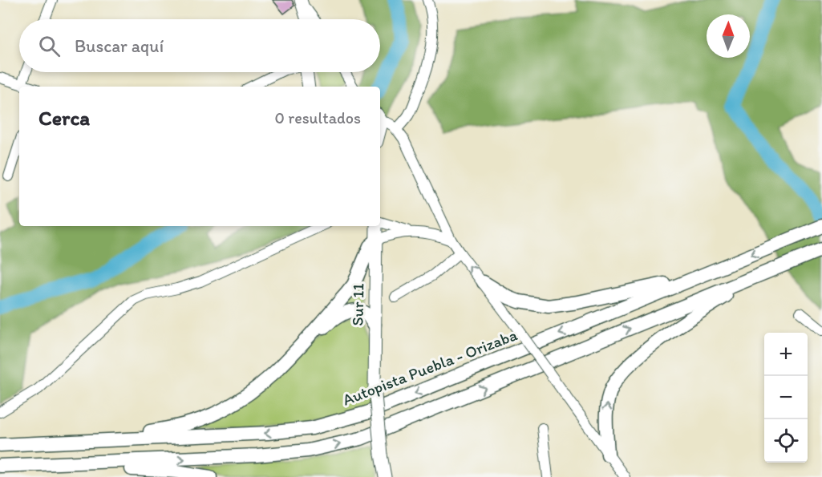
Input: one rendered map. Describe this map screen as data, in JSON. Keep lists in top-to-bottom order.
{
  "streets": {
    "highway": ["Autopista Puebla - Orizaba"],
    "main road": ["Sur 11"]
  },
  "north": "top",
  "page": {
    "search": "Buscar aquí",
    "heading": ["Cerca", "0 resultados"],
    "map_buttons": ["+", "−"]
  }
}
